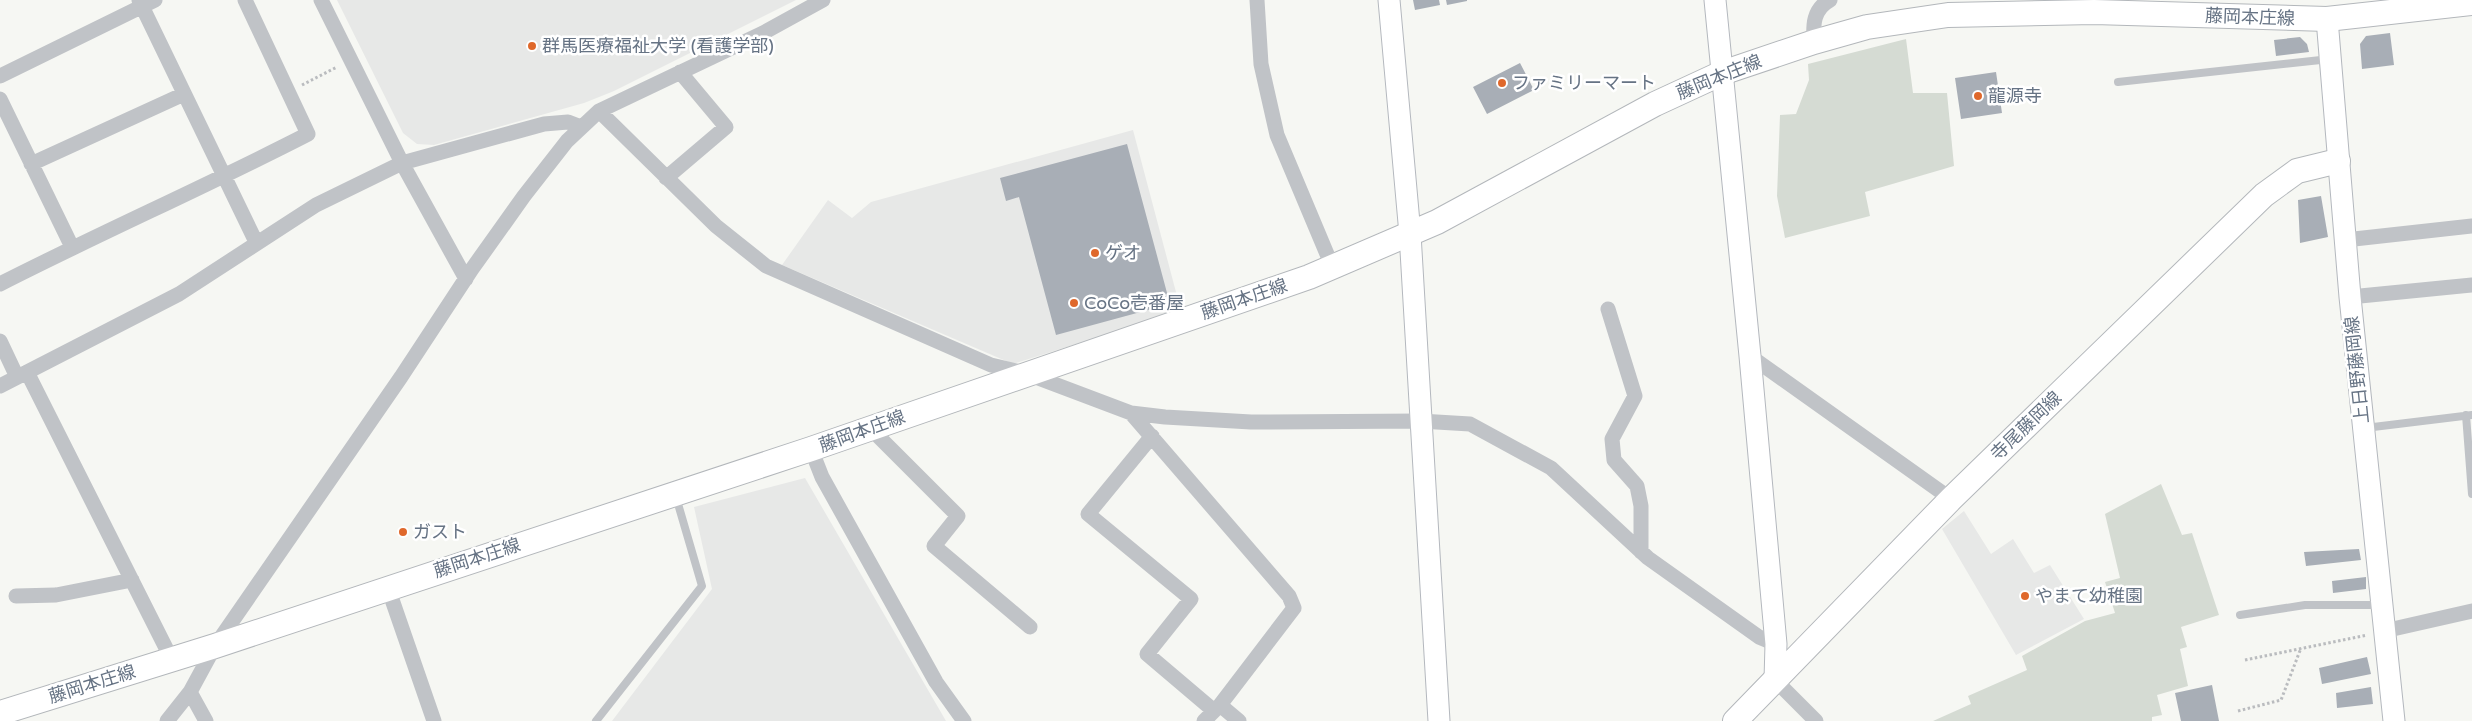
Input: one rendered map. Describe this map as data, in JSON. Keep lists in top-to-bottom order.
{
  "streets": {
    "main road": ["藤岡本庄線", "寺尾藤岡線"],
    "street": ["上日野藤岡線"]
  },
  "crossings": [
    ["藤岡本庄線", "上日野藤岡線"],
    ["上日野藤岡線", "寺尾藤岡線"]
  ],
  "places": [
    "群馬医療福祉大学 (看護学部)",
    "ファミリーマート",
    "龍源寺",
    "ゲオ",
    "CoCo壱番屋",
    "ガスト",
    "やまて幼稚園"
  ]
}
